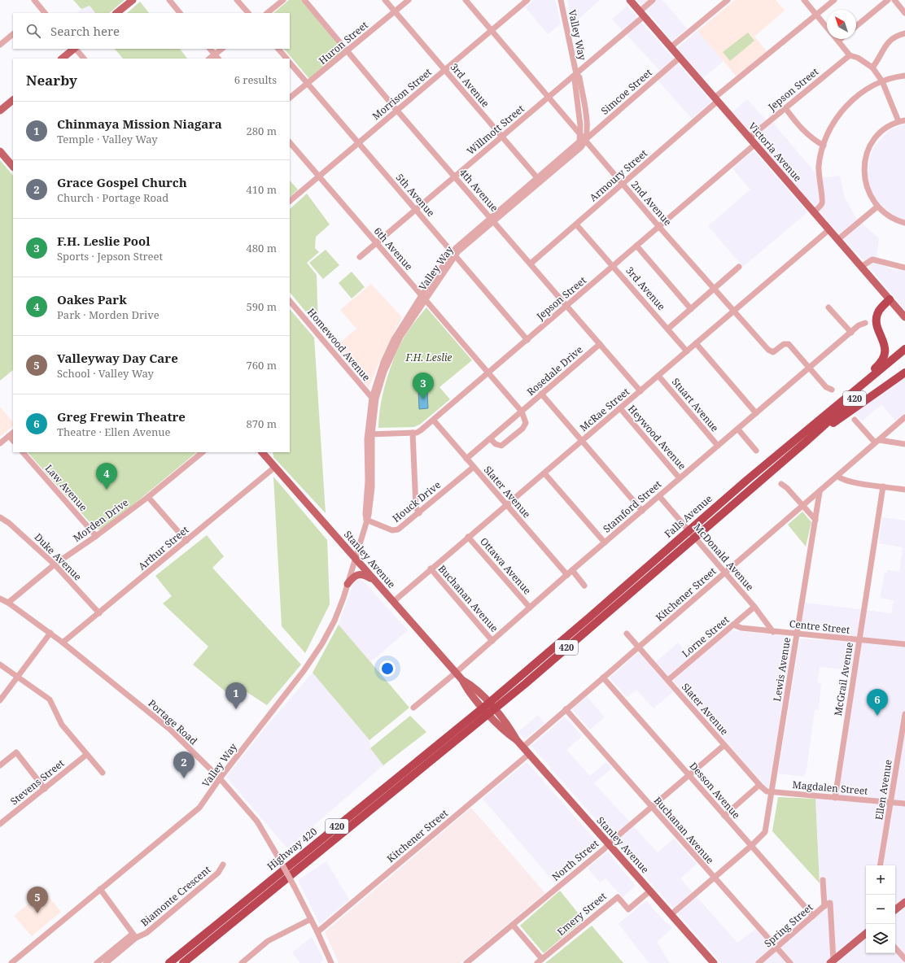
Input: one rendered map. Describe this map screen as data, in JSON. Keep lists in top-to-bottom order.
{
  "streets": {
    "highway": ["420", "Falls Avenue", "Highway 420"],
    "main road": ["Victoria Avenue", "Stanley Avenue"],
    "street": [
      "Valley Way",
      "Huron Street",
      "3rd Avenue",
      "Jepson Street",
      "Simcoe Street",
      "Morrison Street",
      "Willmott Street",
      "Armoury Street",
      "4th Avenue",
      "5th Avenue",
      "2nd Avenue",
      "6th Avenue",
      "Homewood Avenue",
      "Rosedale Drive",
      "Stuart Avenue",
      "McRae Street",
      "Heywood Avenue",
      "Law Avenue",
      "Slater Avenue",
      "Houck Drive",
      "Stamford Street",
      "Morden Drive",
      "Arthur Street",
      "Duke Avenue",
      "McDonald Avenue",
      "Ottawa Avenue",
      "Kitchener Street",
      "Buchanan Avenue",
      "Centre Street",
      "Lorne Street",
      "Lewis Avenue",
      "McGrail Avenue",
      "Portage Road",
      "Stevens Street",
      "Magdalen Street",
      "Ellen Avenue",
      "Desson Avenue",
      "North Street",
      "Biamonte Crescent",
      "Emery Street",
      "Spring Street"
    ]
  },
  "crossings": [
    ["Valley Way", "3rd Avenue"],
    ["Valley Way", "Jepson Street"],
    ["Valley Way", "Simcoe Street"],
    ["Valley Way", "Willmott Street"],
    ["Valley Way", "4th Avenue"],
    ["Valley Way", "5th Avenue"],
    ["Valley Way", "2nd Avenue"],
    ["Valley Way", "6th Avenue"],
    ["Valley Way", "Homewood Avenue"],
    ["Valley Way", "Houck Drive"],
    ["Valley Way", "Stanley Avenue"],
    ["Valley Way", "Portage Road"],
    ["Huron Street", "3rd Avenue"],
    ["Huron Street", "4th Avenue"],
    ["Huron Street", "5th Avenue"],
    ["3rd Avenue", "Jepson Street"],
    ["3rd Avenue", "Morrison Street"],
    ["3rd Avenue", "Willmott Street"],
    ["3rd Avenue", "Armoury Street"],
    ["3rd Avenue", "McRae Street"],
    ["Jepson Street", "Victoria Avenue"],
    ["Jepson Street", "4th Avenue"],
    ["Jepson Street", "5th Avenue"],
    ["Jepson Street", "2nd Avenue"],
    ["Jepson Street", "6th Avenue"],
    ["Jepson Street", "Slater Avenue"],
    ["Simcoe Street", "Victoria Avenue"],
    ["Simcoe Street", "2nd Avenue"],
    ["Morrison Street", "4th Avenue"],
    ["Morrison Street", "5th Avenue"],
    ["Morrison Street", "2nd Avenue"],
    ["Morrison Street", "6th Avenue"],
    ["Willmott Street", "Victoria Avenue"],
    ["Willmott Street", "4th Avenue"],
    ["Willmott Street", "5th Avenue"],
    ["Willmott Street", "2nd Avenue"],
    ["Willmott Street", "6th Avenue"],
    ["Victoria Avenue", "Armoury Street"],
    ["Victoria Avenue", "McRae Street"],
    ["Armoury Street", "4th Avenue"],
    ["Armoury Street", "2nd Avenue"],
    ["4th Avenue", "Rosedale Drive"],
    ["4th Avenue", "McRae Street"],
    ["2nd Avenue", "McRae Street"],
    ["2nd Avenue", "Stamford Street"],
    ["6th Avenue", "Rosedale Drive"],
    ["Rosedale Drive", "Slater Avenue"],
    ["Stuart Avenue", "McRae Street"],
    ["Stuart Avenue", "Stamford Street"],
    ["McRae Street", "Heywood Avenue"],
    ["McRae Street", "Slater Avenue"],
    ["McRae Street", "Stanley Avenue"],
    ["McRae Street", "Ottawa Avenue"],
    ["McRae Street", "Buchanan Avenue"],
    ["Heywood Avenue", "Stamford Street"],
    ["Law Avenue", "Morden Drive"],
    ["Slater Avenue", "Houck Drive"],
    ["Slater Avenue", "Stamford Street"],
    ["Slater Avenue", "Kitchener Street"],
    ["Slater Avenue", "Lorne Street"],
    ["Slater Avenue", "Lewis Avenue"],
    ["Slater Avenue", "Magdalen Street"],
    ["Slater Avenue", "North Street"],
    ["Stamford Street", "McDonald Avenue"],
    ["Stamford Street", "Stanley Avenue"],
    ["Stamford Street", "Ottawa Avenue"],
    ["Stamford Street", "Buchanan Avenue"],
    ["Falls Avenue", "McDonald Avenue"],
    ["Falls Avenue", "Stanley Avenue"],
    ["Falls Avenue", "Highway 420"],
    ["Morden Drive", "Duke Avenue"],
    ["Morden Drive", "Portage Road"],
    ["Arthur Street", "Duke Avenue"],
    ["Arthur Street", "Stanley Avenue"],
    ["Arthur Street", "Portage Road"],
    ["McDonald Avenue", "Kitchener Street"],
    ["McDonald Avenue", "Centre Street"],
    ["McDonald Avenue", "Lorne Street"],
    ["Stanley Avenue", "Kitchener Street"],
    ["Stanley Avenue", "Lewis Avenue"],
    ["Stanley Avenue", "Highway 420"],
    ["Stanley Avenue", "North Street"],
    ["Stanley Avenue", "Emery Street"],
    ["Kitchener Street", "Buchanan Avenue"],
    ["Kitchener Street", "Lewis Avenue"],
    ["Kitchener Street", "Portage Road"],
    ["Kitchener Street", "Desson Avenue"],
    ["Buchanan Avenue", "Lewis Avenue"],
    ["Buchanan Avenue", "North Street"],
    ["Buchanan Avenue", "Spring Street"],
    ["Centre Street", "Lorne Street"],
    ["Centre Street", "Lewis Avenue"],
    ["Centre Street", "McGrail Avenue"],
    ["Lewis Avenue", "Magdalen Street"],
    ["Lewis Avenue", "Desson Avenue"],
    ["McGrail Avenue", "Magdalen Street"],
    ["Magdalen Street", "Ellen Avenue"],
    ["Desson Avenue", "North Street"],
    ["Desson Avenue", "Spring Street"]
  ],
  "parks": ["F.H. Leslie"],
  "north": "top left",
  "page": {
    "search": "Search here",
    "heading": ["Nearby", "6 results"],
    "list": [
      {
        "mark": "1",
        "name": "Chinmaya Mission Niagara",
        "note": "Temple · Valley Way",
        "value": "280 m"
      },
      {
        "mark": "2",
        "name": "Grace Gospel Church",
        "note": "Church · Portage Road",
        "value": "410 m"
      },
      {
        "mark": "3",
        "name": "F.H. Leslie Pool",
        "note": "Sports · Jepson Street",
        "value": "480 m"
      },
      {
        "mark": "4",
        "name": "Oakes Park",
        "note": "Park · Morden Drive",
        "value": "590 m"
      },
      {
        "mark": "5",
        "name": "Valleyway Day Care",
        "note": "School · Valley Way",
        "value": "760 m"
      },
      {
        "mark": "6",
        "name": "Greg Frewin Theatre",
        "note": "Theatre · Ellen Avenue",
        "value": "870 m"
      }
    ],
    "pins": [
      "3",
      "4",
      "1",
      "6",
      "2",
      "5"
    ],
    "map_buttons": ["+", "−"]
  }
}
